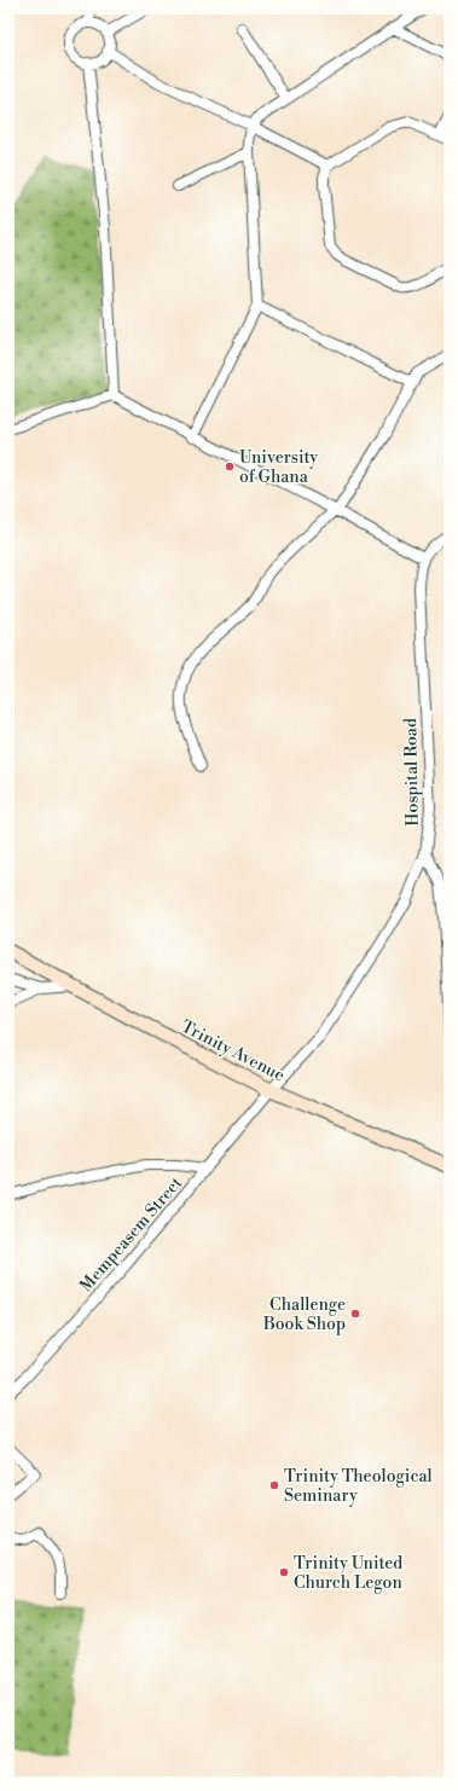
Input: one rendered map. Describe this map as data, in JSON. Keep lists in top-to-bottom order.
{
  "streets": {
    "street": ["Hospital Road", "Trinity Avenue", "Mempeasem Street"]
  },
  "crossings": [
    ["Hospital Road", "Trinity Avenue"],
    ["Hospital Road", "Mempeasem Street"],
    ["Trinity Avenue", "Mempeasem Street"]
  ],
  "places": [
    "University of Ghana",
    "Challenge Book Shop",
    "Trinity Theological Seminary",
    "Trinity United Church Legon"
  ]
}
